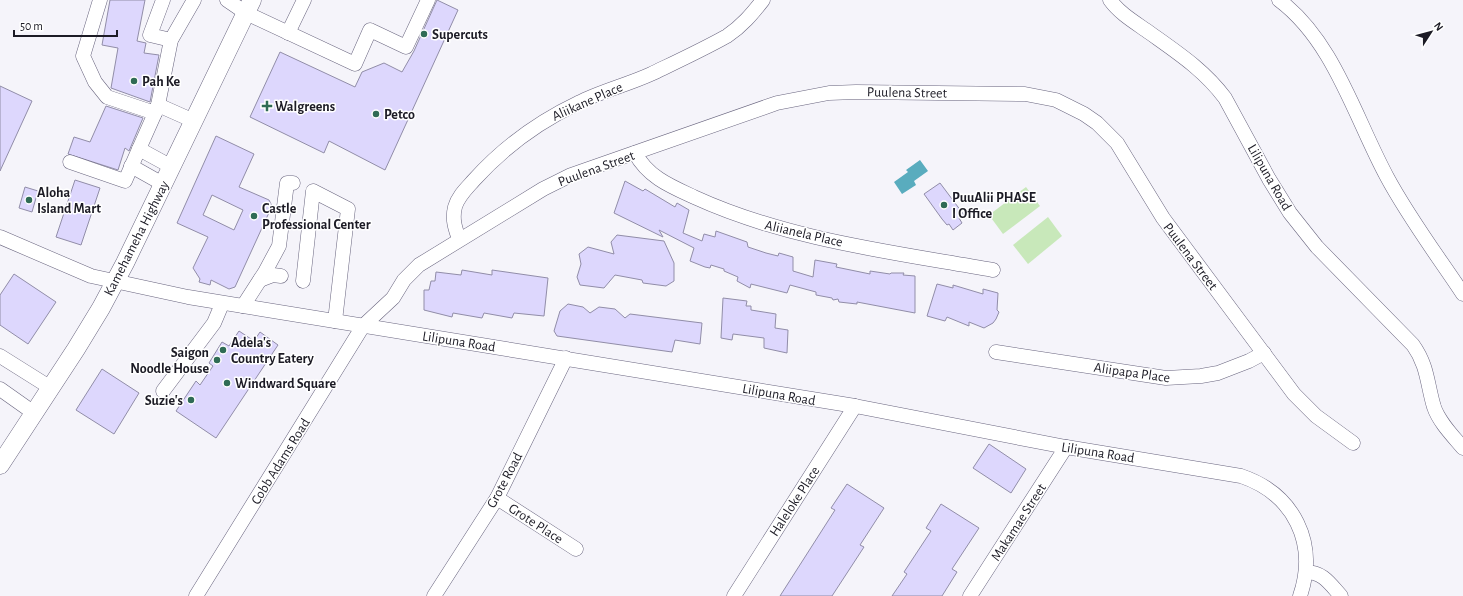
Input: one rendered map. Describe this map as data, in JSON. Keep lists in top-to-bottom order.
{
  "streets": {
    "main road": ["Kamehameha Highway"],
    "street": [
      "Puulena Street",
      "Aliikane Place",
      "Lilipuna Road",
      "Aliianela Place",
      "Aliipapa Place",
      "Cobb Adams Road",
      "Grote Road",
      "Haleloke Place",
      "Makamae Street",
      "Grote Place"
    ]
  },
  "crossings": [
    ["Puulena Street", "Aliikane Place"],
    ["Puulena Street", "Lilipuna Road"],
    ["Puulena Street", "Aliianela Place"],
    ["Puulena Street", "Aliipapa Place"],
    ["Puulena Street", "Cobb Adams Road"],
    ["Lilipuna Road", "Kamehameha Highway"],
    ["Lilipuna Road", "Cobb Adams Road"],
    ["Lilipuna Road", "Grote Road"],
    ["Lilipuna Road", "Haleloke Place"],
    ["Lilipuna Road", "Makamae Street"],
    ["Grote Road", "Grote Place"]
  ],
  "places": {
    "other": [
      "Supercuts",
      "Pah Ke",
      "Petco",
      "Aloha Island Mart",
      "PuuAlii PHASE I Office",
      "Castle Professional Center",
      "Adela's Country Eatery",
      "Saigon Noodle House",
      "Windward Square",
      "Suzie's"
    ],
    "health": ["Walgreens"]
  },
  "scale_bar": "50 m",
  "north": "top right"
}
